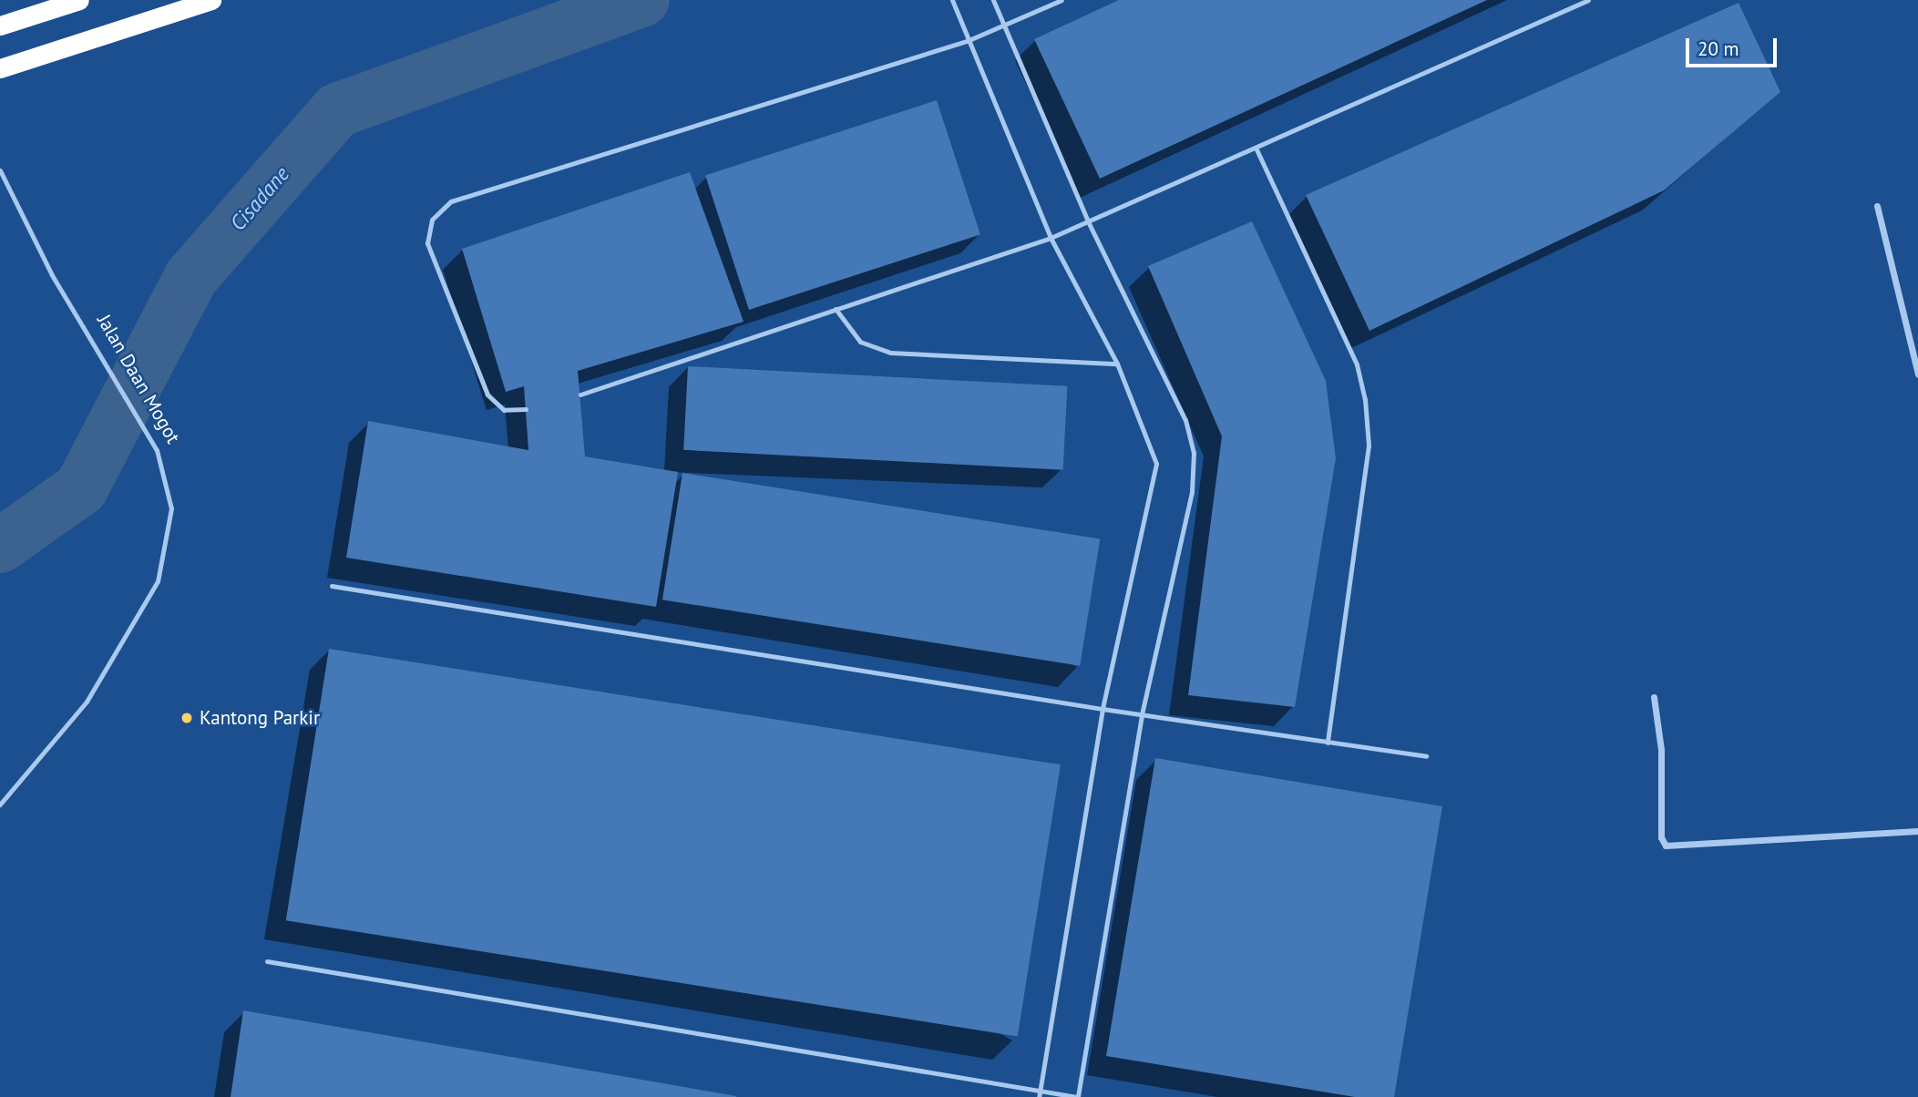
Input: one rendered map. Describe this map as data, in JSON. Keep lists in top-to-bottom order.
{
  "streets": {
    "lane": ["Jalan Daan Mogot"]
  },
  "water": ["Cisadane"],
  "places": ["Kantong Parkir"],
  "scale_bar": "20 m"
}
